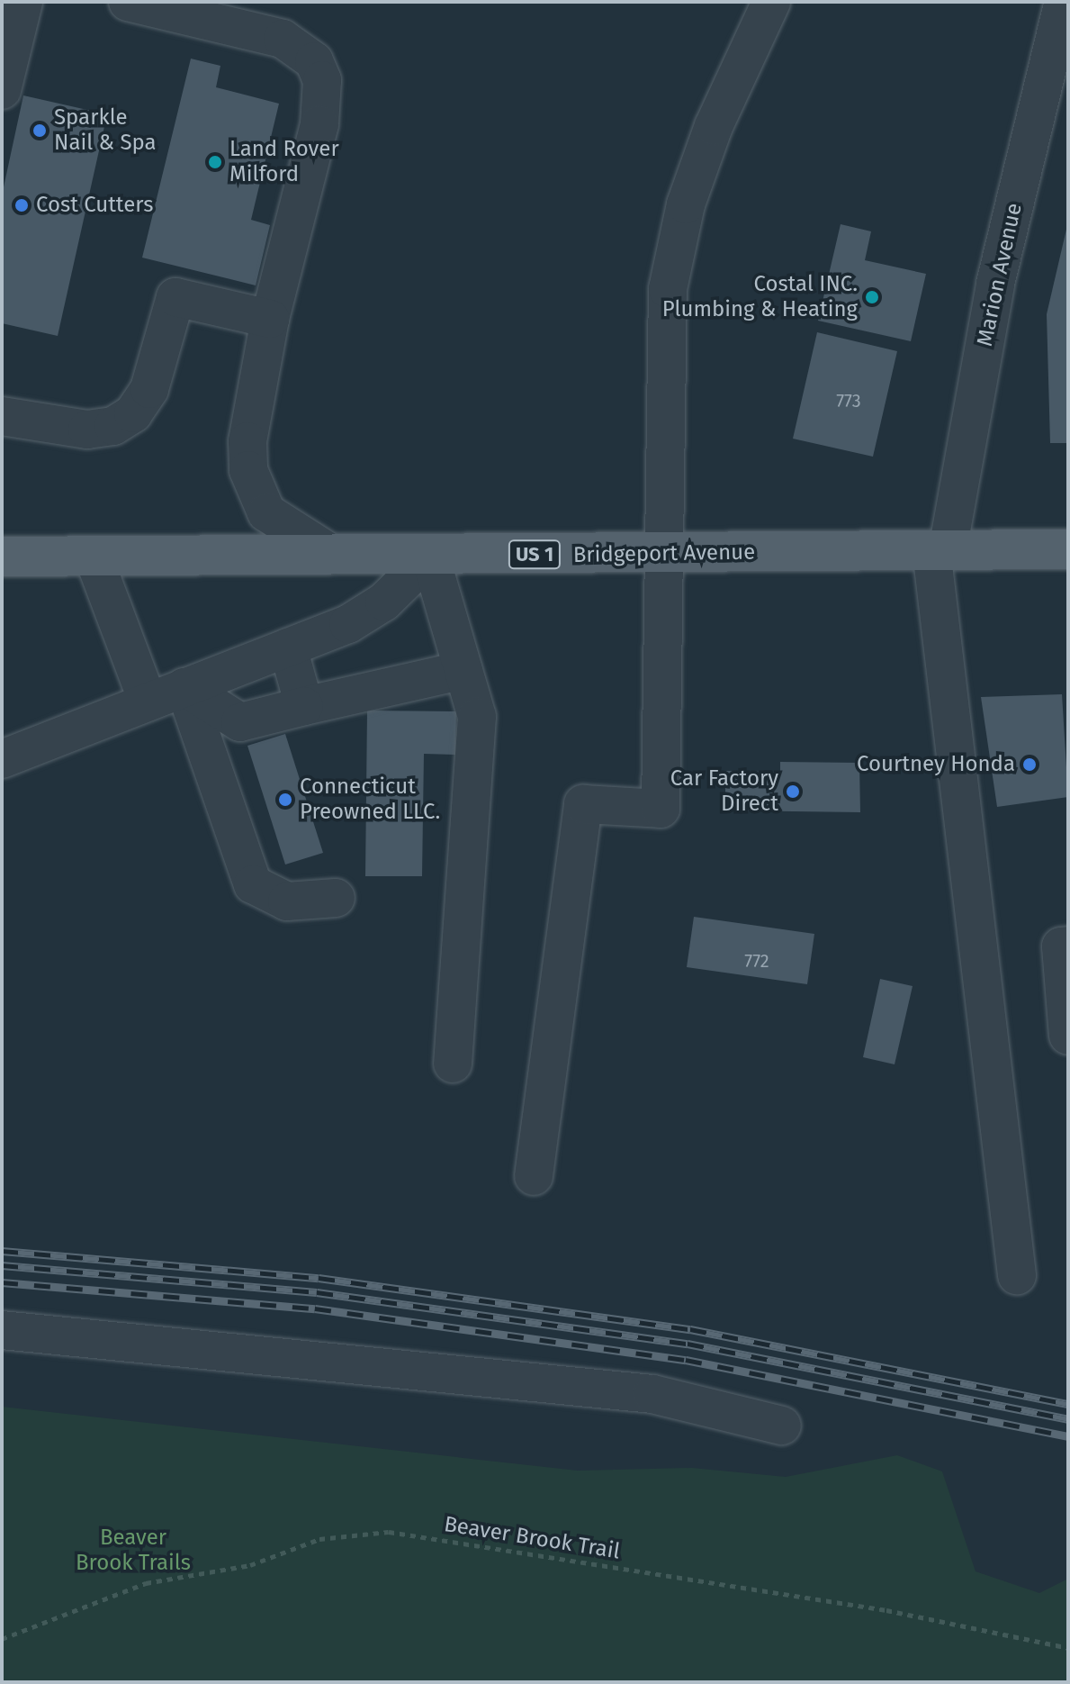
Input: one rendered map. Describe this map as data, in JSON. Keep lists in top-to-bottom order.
{
  "streets": {
    "main road": ["Bridgeport Avenue", "US 1"],
    "street": ["Marion Avenue"],
    "path": ["Beaver Brook Trail"]
  },
  "crossings": [
    ["Marion Avenue", "Bridgeport Avenue"]
  ],
  "parks": ["Beaver Brook Trails"],
  "places": [
    "Sparkle Nail & Spa",
    "Land Rover Milford",
    "Cost Cutters",
    "Costal INC. Plumbing & Heating",
    "Courtney Honda",
    "Car Factory Direct",
    "Connecticut Preowned LLC."
  ],
  "house_numbers": ["773", "772"]
}
